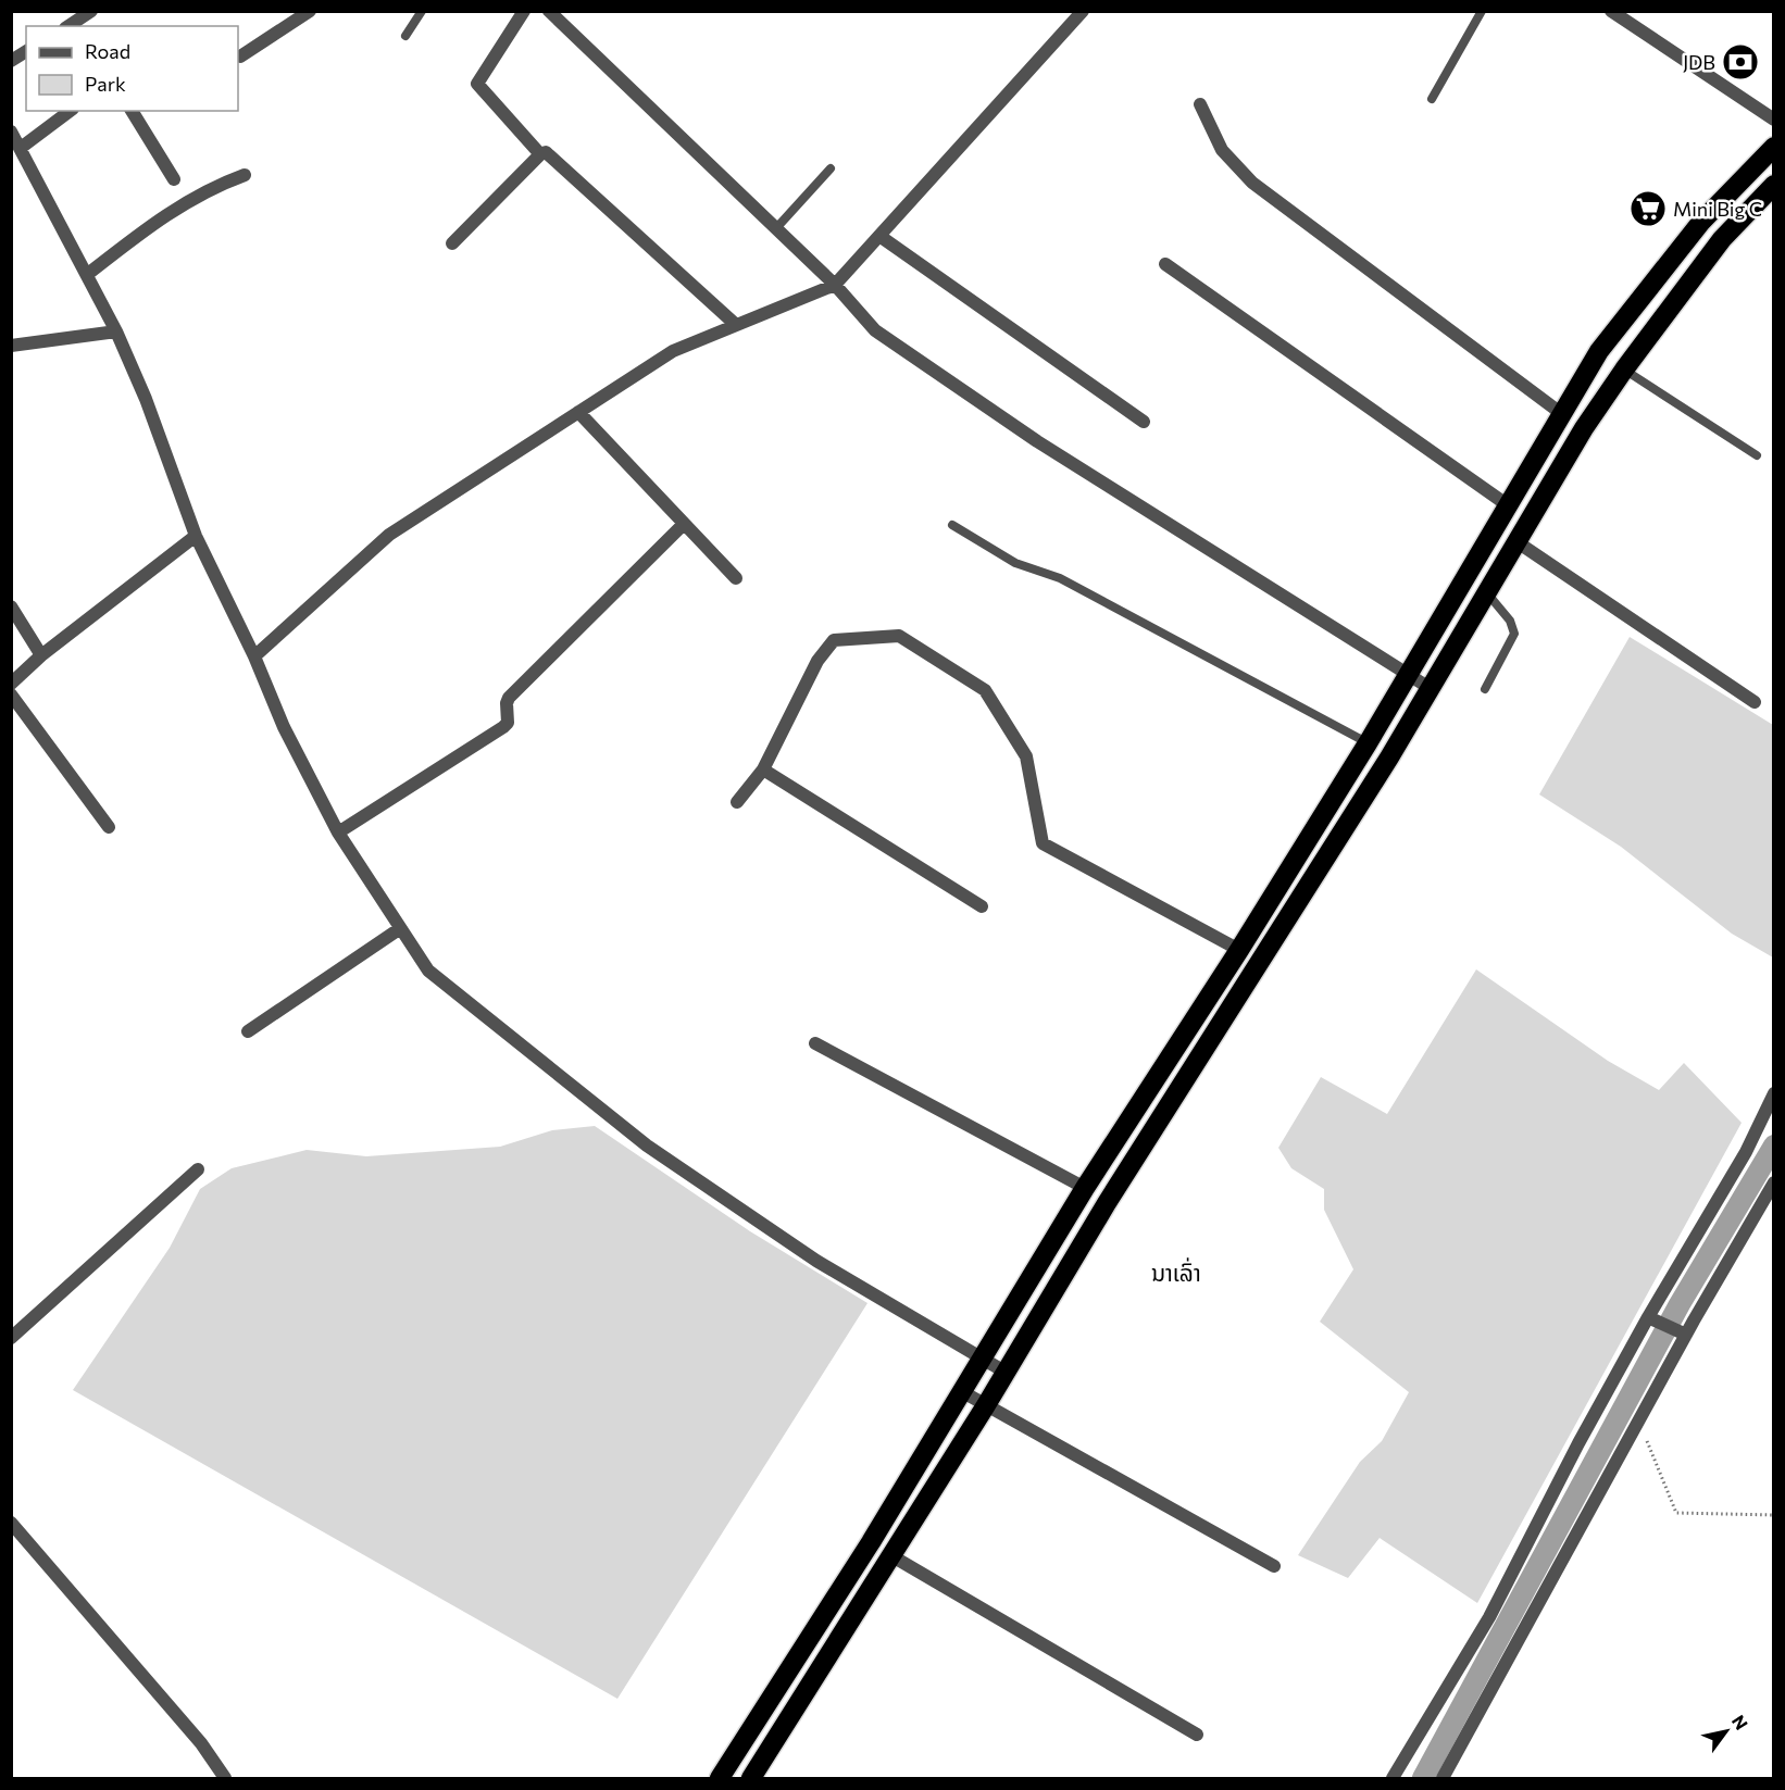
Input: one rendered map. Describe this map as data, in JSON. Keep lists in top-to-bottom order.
{
  "districts": ["ນາເລົ່າ"],
  "places": {
    "bank": ["JDB"],
    "supermarket": ["Mini Big C"]
  },
  "legend": ["Road", "Park"],
  "north": "top right"
}
